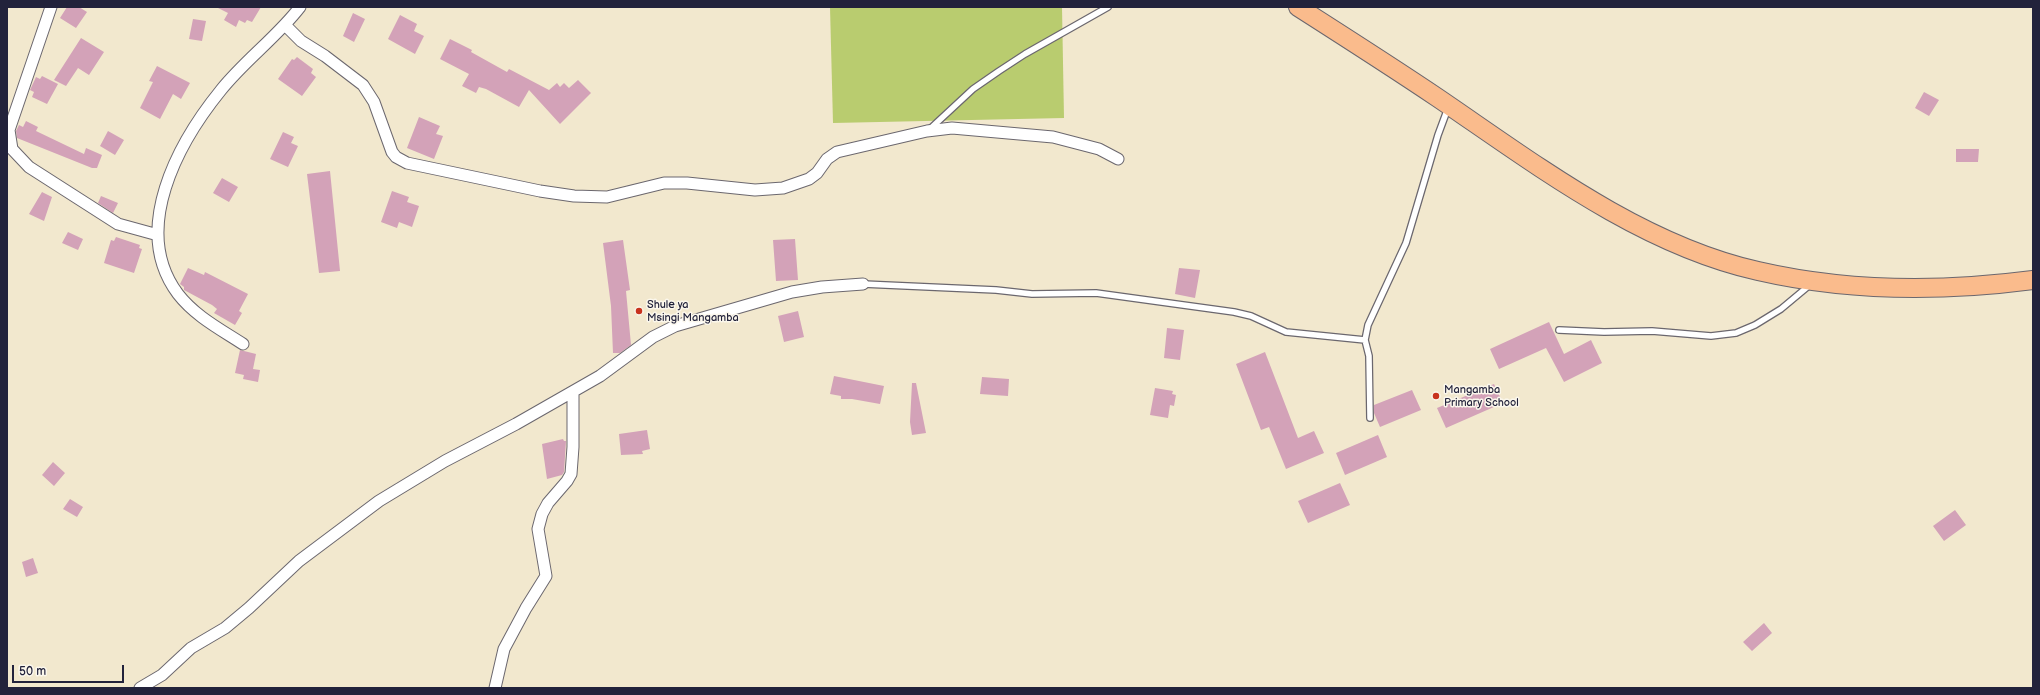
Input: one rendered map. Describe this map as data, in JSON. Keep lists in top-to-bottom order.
{
  "places": ["Shule ya Msingi Mangamba", "Mangamba Primary School"],
  "scale_bar": "50 m"
}
